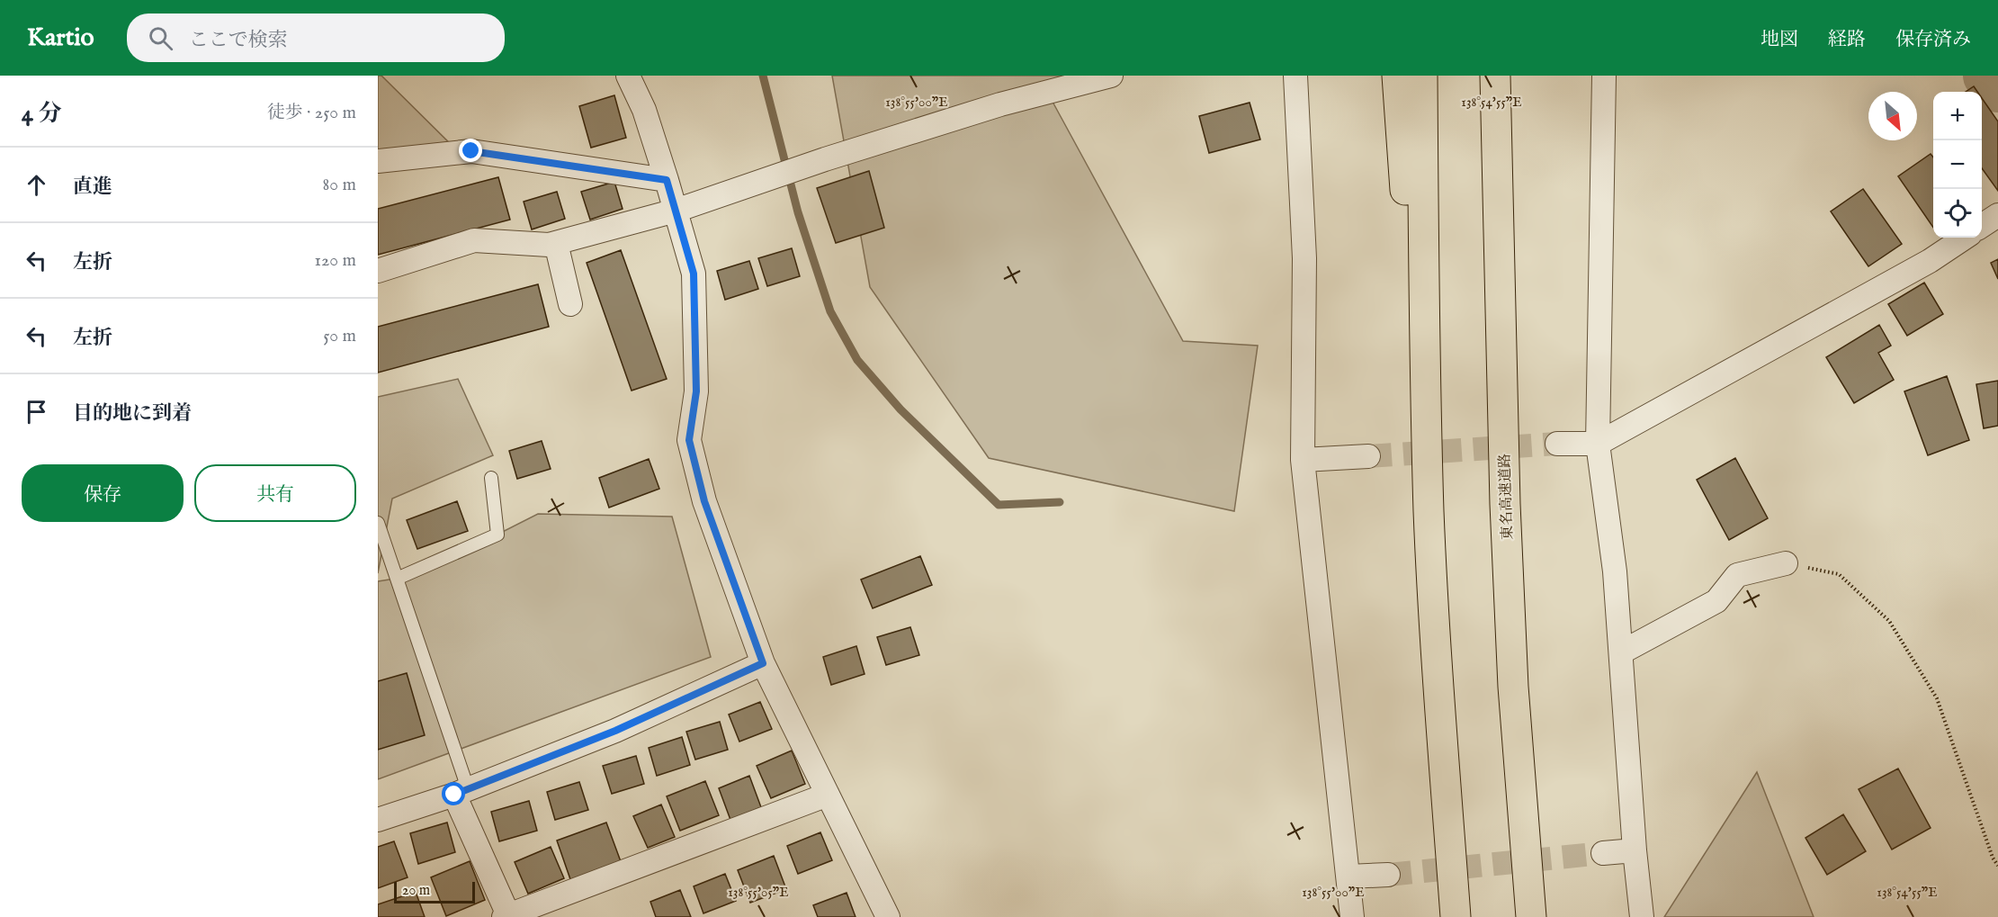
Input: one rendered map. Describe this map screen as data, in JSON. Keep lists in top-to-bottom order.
{
  "streets": {
    "highway": ["東名高速道路"]
  },
  "scale_bar": "20 m",
  "north": "bottom right",
  "page": {
    "header": "Kartio",
    "search": "ここで検索",
    "nav": ["地図", "経路", "保存済み"],
    "heading": ["4 分", "徒歩 · 250 m"],
    "map_buttons": ["+", "−"],
    "list": [
      ["直進", "80 m"],
      ["左折", "120 m"],
      ["左折", "50 m"],
      "目的地に到着"
    ],
    "buttons": ["保存", "共有"],
    "scale": "20 m"
  },
  "coordinates": ["138°55'00\"E", "138°54'55\"E", "138°55'05\"E"]
}
